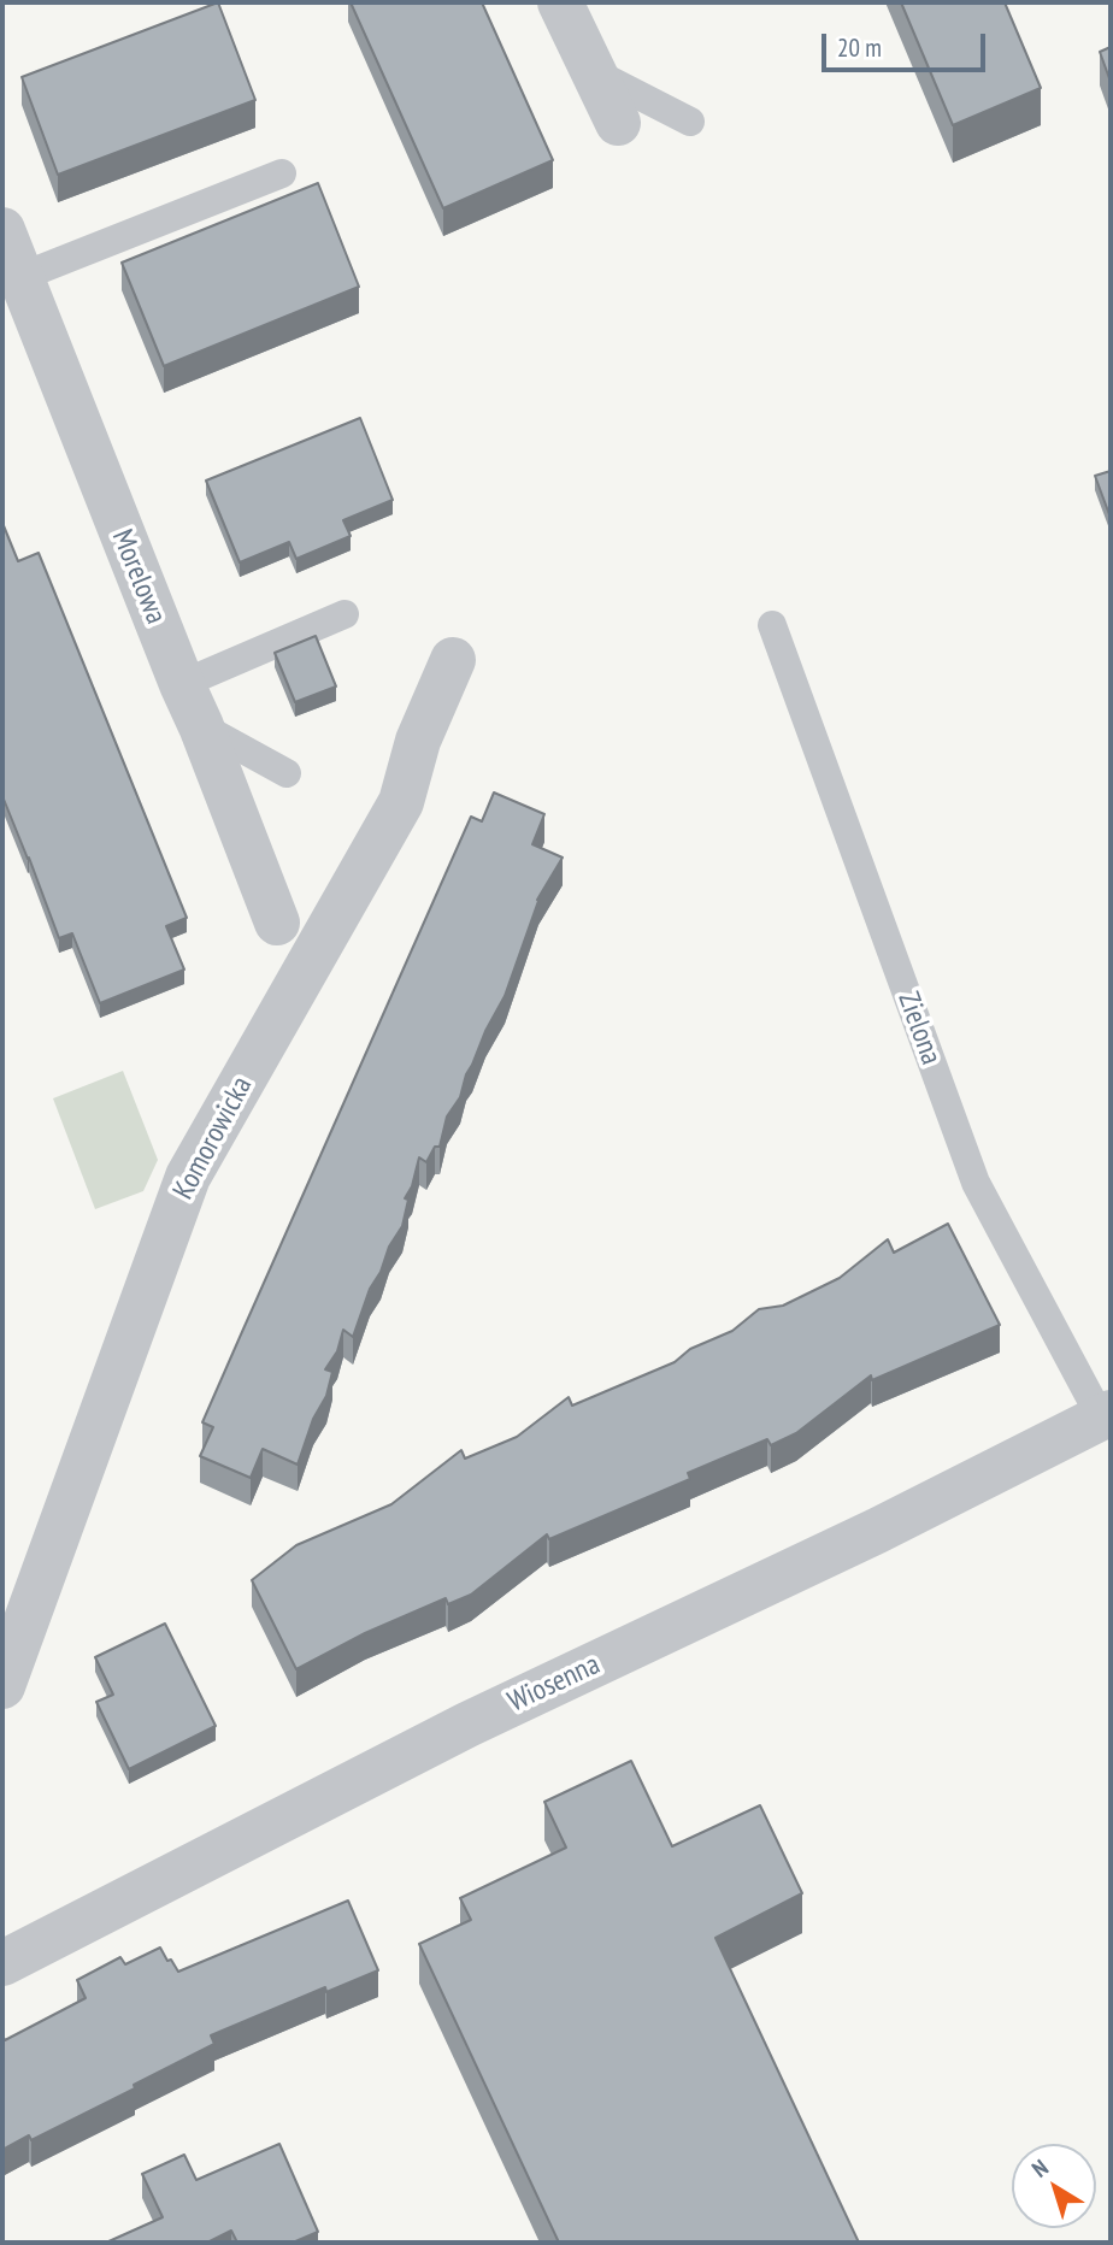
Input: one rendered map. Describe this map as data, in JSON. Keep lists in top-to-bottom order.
{
  "streets": {
    "street": ["Morelowa", "Komorowicka", "Wiosenna"],
    "lane": ["Zielona"]
  },
  "crossings": [
    ["Zielona", "Wiosenna"]
  ],
  "scale_bar": "20 m",
  "north": "top left"
}
